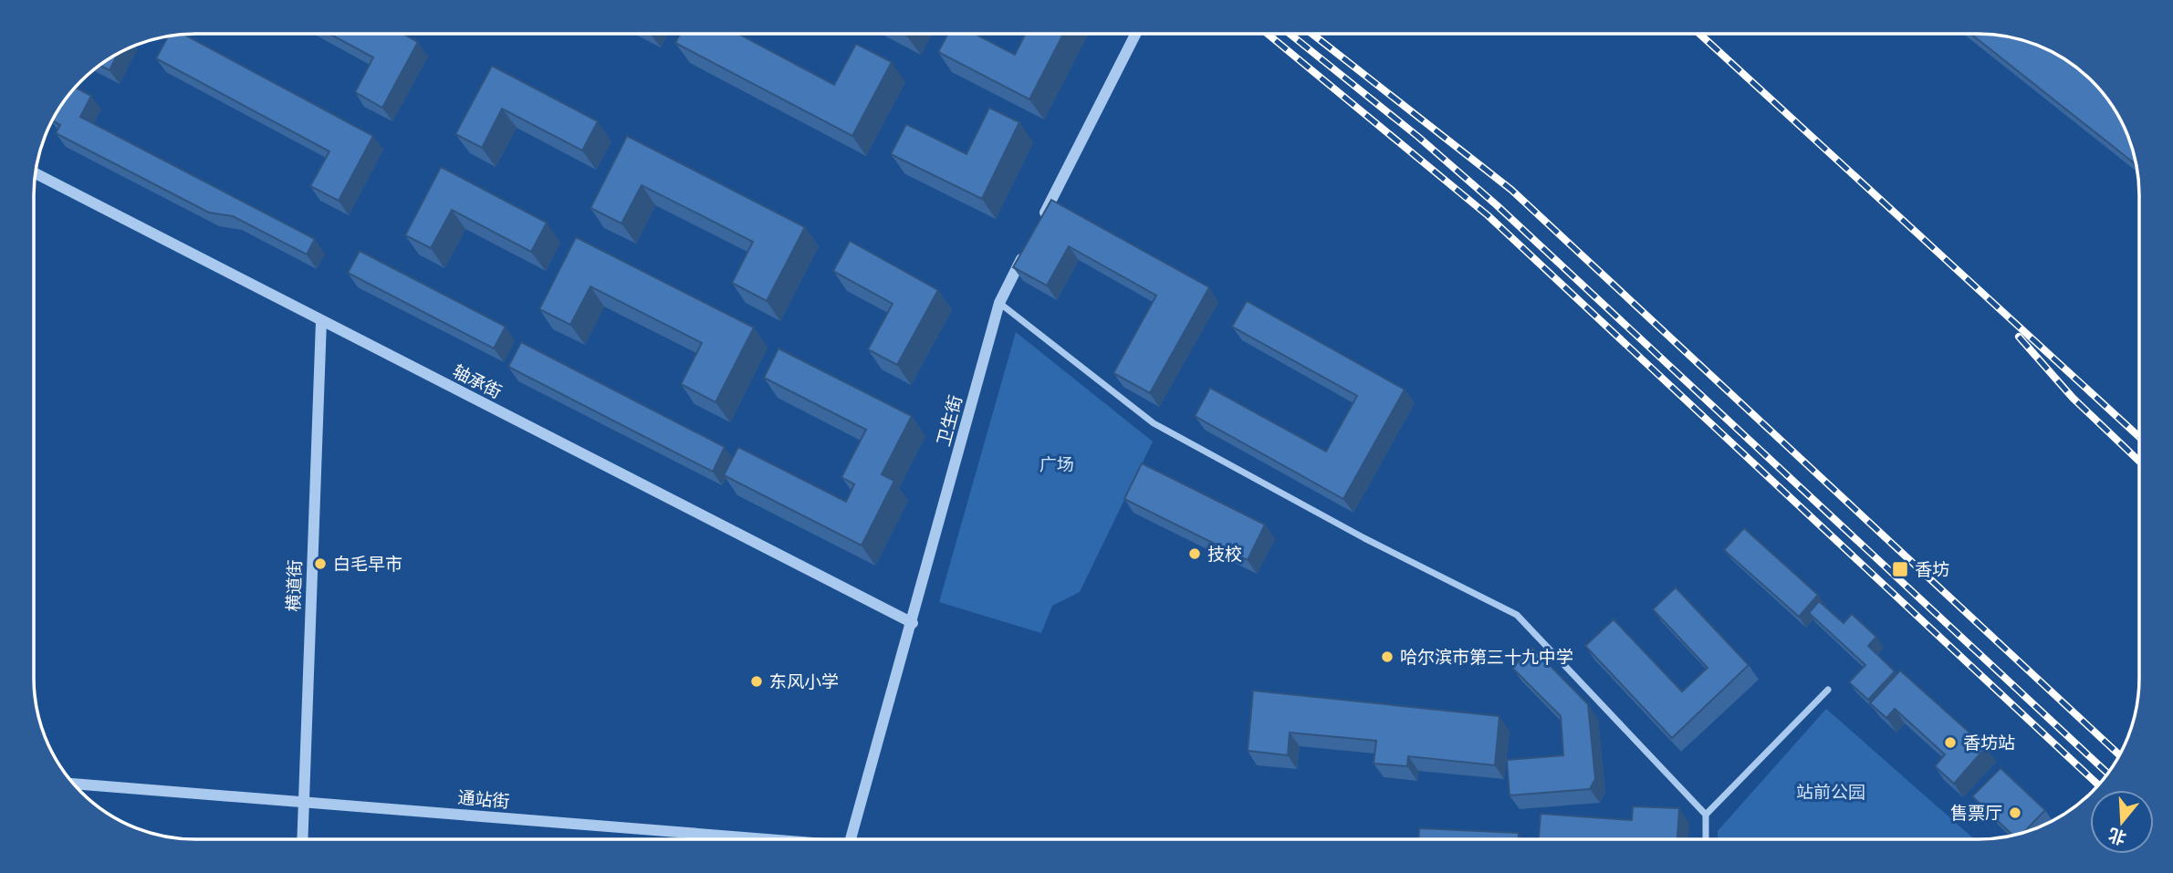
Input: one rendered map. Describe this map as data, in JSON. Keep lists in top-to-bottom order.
{
  "streets": {
    "street": [
      "轴承街",
      "卫生街",
      "横道街",
      "通站街"
    ]
  },
  "crossings": [
    ["轴承街", "卫生街"],
    ["轴承街", "横道街"],
    ["横道街", "通站街"]
  ],
  "parks": ["广场", "站前公园"],
  "places": {
    "other": [
      "技校",
      "白毛早市",
      "哈尔滨市第三十九中学",
      "东风小学",
      "香坊站",
      "售票厅"
    ],
    "transit": ["香坊"]
  },
  "north": "bottom"
}
